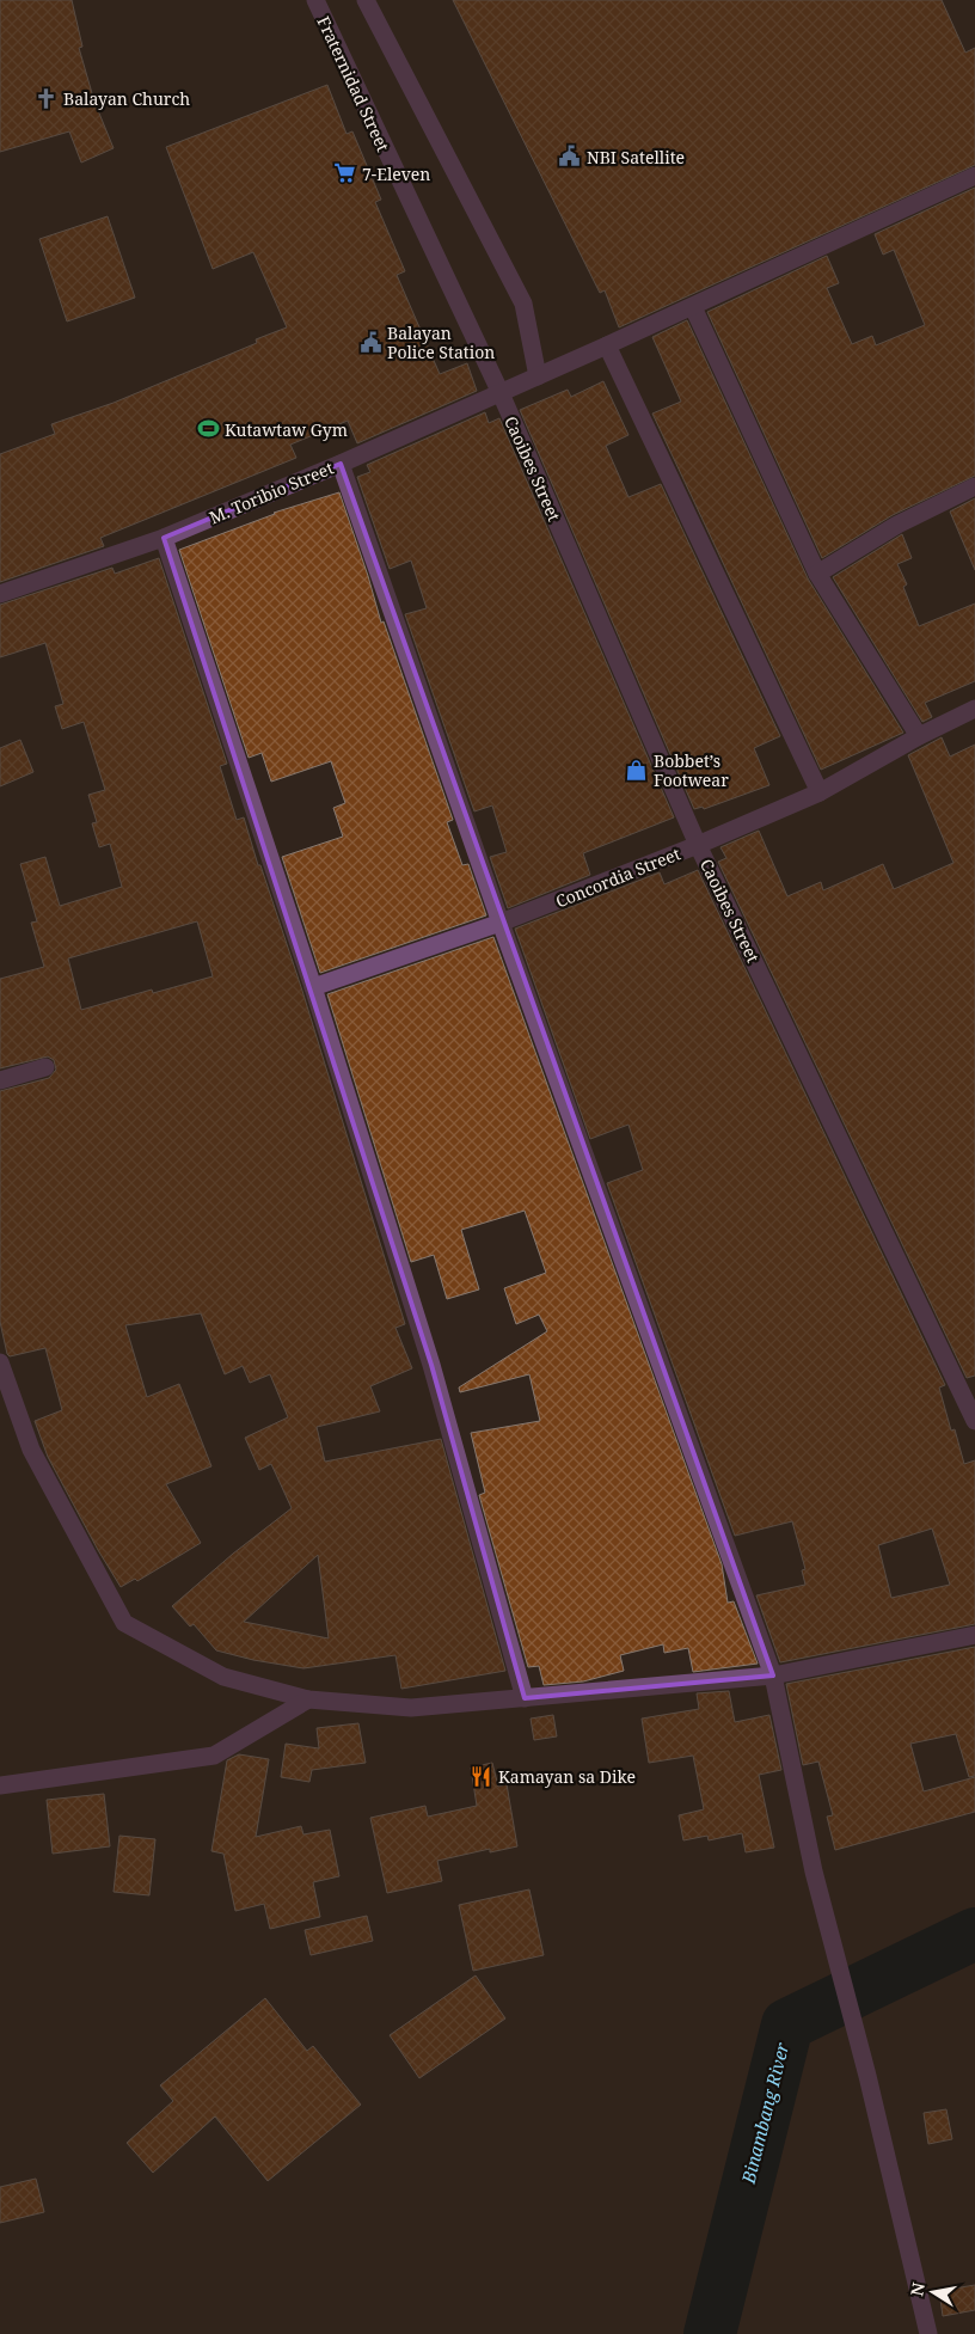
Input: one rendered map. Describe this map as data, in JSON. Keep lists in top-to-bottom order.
{
  "streets": {
    "street": [
      "Fraternidad Street",
      "Caoibes Street",
      "M. Toribio Street",
      "Concordia Street"
    ]
  },
  "crossings": [
    ["Fraternidad Street", "Caoibes Street"],
    ["Fraternidad Street", "M. Toribio Street"],
    ["Caoibes Street", "M. Toribio Street"],
    ["Caoibes Street", "Concordia Street"]
  ],
  "water": ["Binambang River"],
  "places": {
    "church": ["Balayan Church"],
    "public building": ["NBI Satellite", "Balayan Police Station"],
    "supermarket": ["7-Eleven"],
    "sports": ["Kutawtaw Gym"],
    "shop": ["Bobbet’s Footwear"],
    "restaurant": ["Kamayan sa Dike"]
  },
  "north": "left"
}
